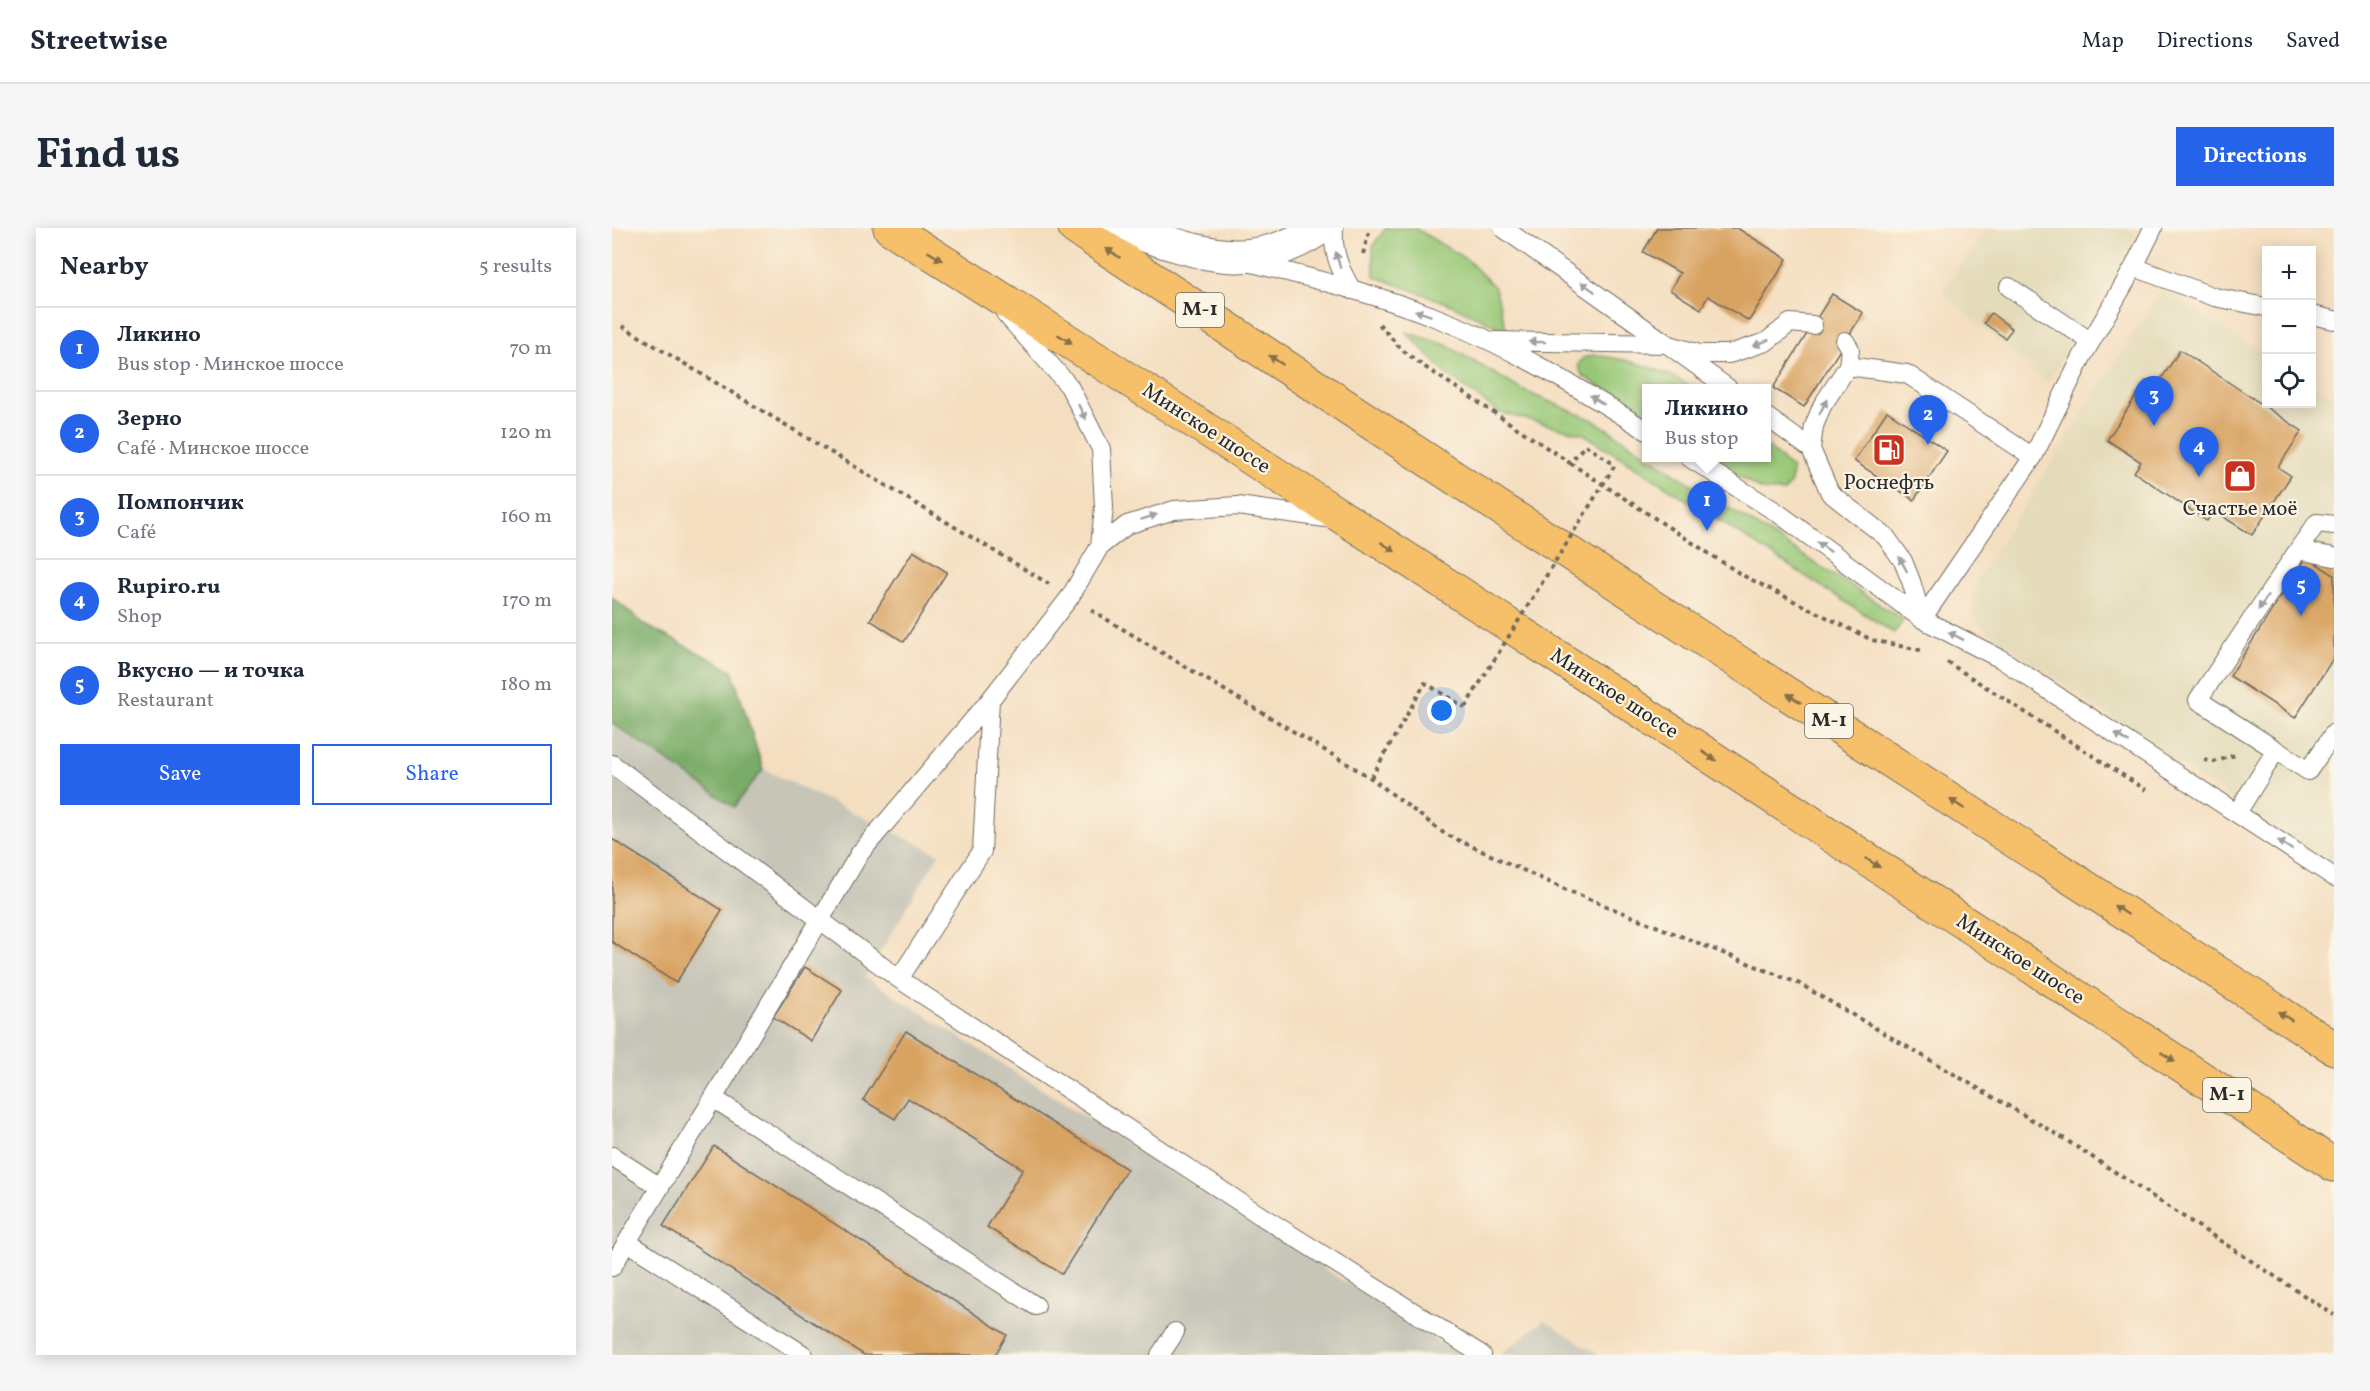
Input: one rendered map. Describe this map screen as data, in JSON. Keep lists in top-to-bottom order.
{
  "streets": {
    "highway": ["М-1", "Минское шоссе"]
  },
  "places": {
    "fuel station": ["Роснефть"],
    "shop": ["Счастье моё"]
  },
  "page": {
    "header": "Streetwise",
    "nav": ["Map", "Directions", "Saved"],
    "title": "Find us",
    "buttons": [
      "Directions",
      ["Save", "Share"]
    ],
    "heading": ["Nearby", "5 results"],
    "map_buttons": ["+", "−"],
    "list": [
      {
        "mark": "1",
        "name": "Ликино",
        "note": "Bus stop · Минское шоссе",
        "value": "70 m"
      },
      {
        "mark": "2",
        "name": "Зерно",
        "note": "Café · Минское шоссе",
        "value": "120 m"
      },
      {
        "mark": "3",
        "name": "Помпончик",
        "note": "Café",
        "value": "160 m"
      },
      {
        "mark": "4",
        "name": "Rupiro.ru",
        "note": "Shop",
        "value": "170 m"
      },
      {
        "mark": "5",
        "name": "Вкусно — и точка",
        "note": "Restaurant",
        "value": "180 m"
      }
    ],
    "pins": [
      "3",
      "2",
      "4",
      "1",
      "5"
    ],
    "popup": ["Ликино", "Bus stop"]
  }
}
